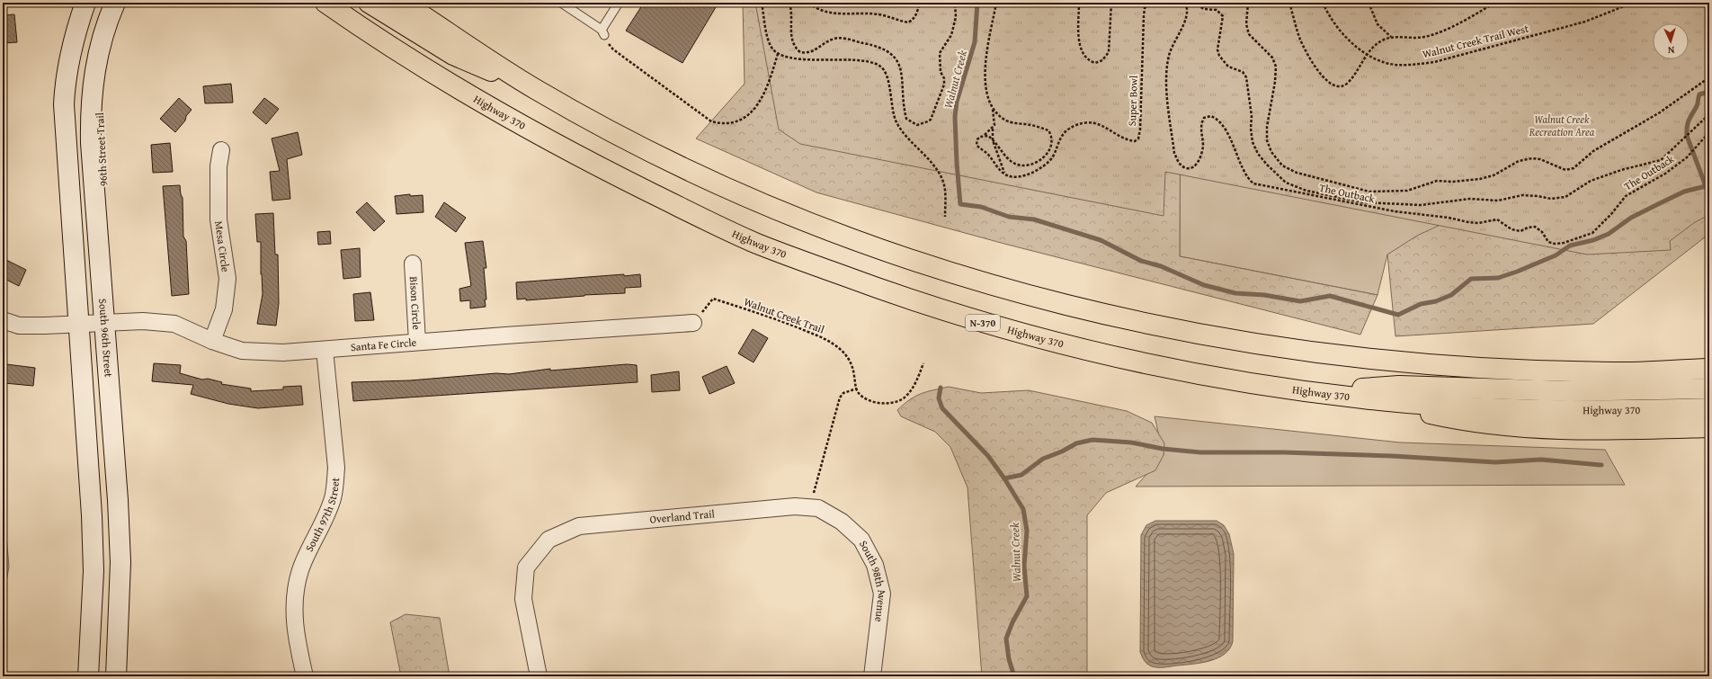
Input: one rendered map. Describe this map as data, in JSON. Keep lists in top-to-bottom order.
{
  "streets": {
    "highway": ["Highway 370", "N-370"],
    "main road": ["South 96th Street"],
    "street": [
      "Mesa Circle",
      "Bison Circle",
      "Santa Fe Circle",
      "South 97th Street",
      "Overland Trail",
      "South 98th Avenue"
    ],
    "path": [
      "Walnut Creek Trail West",
      "Super Bowl",
      "The Outback",
      "Walnut Creek Trail"
    ]
  },
  "crossings": [
    ["Mesa Circle", "Santa Fe Circle"],
    ["Bison Circle", "Santa Fe Circle"],
    ["South 96th Street", "Santa Fe Circle"],
    ["Santa Fe Circle", "South 97th Street"],
    ["Overland Trail", "South 98th Avenue"]
  ],
  "water": ["Walnut Creek"],
  "parks": ["Walnut Creek Recreation Area"],
  "north": "bottom"
}
